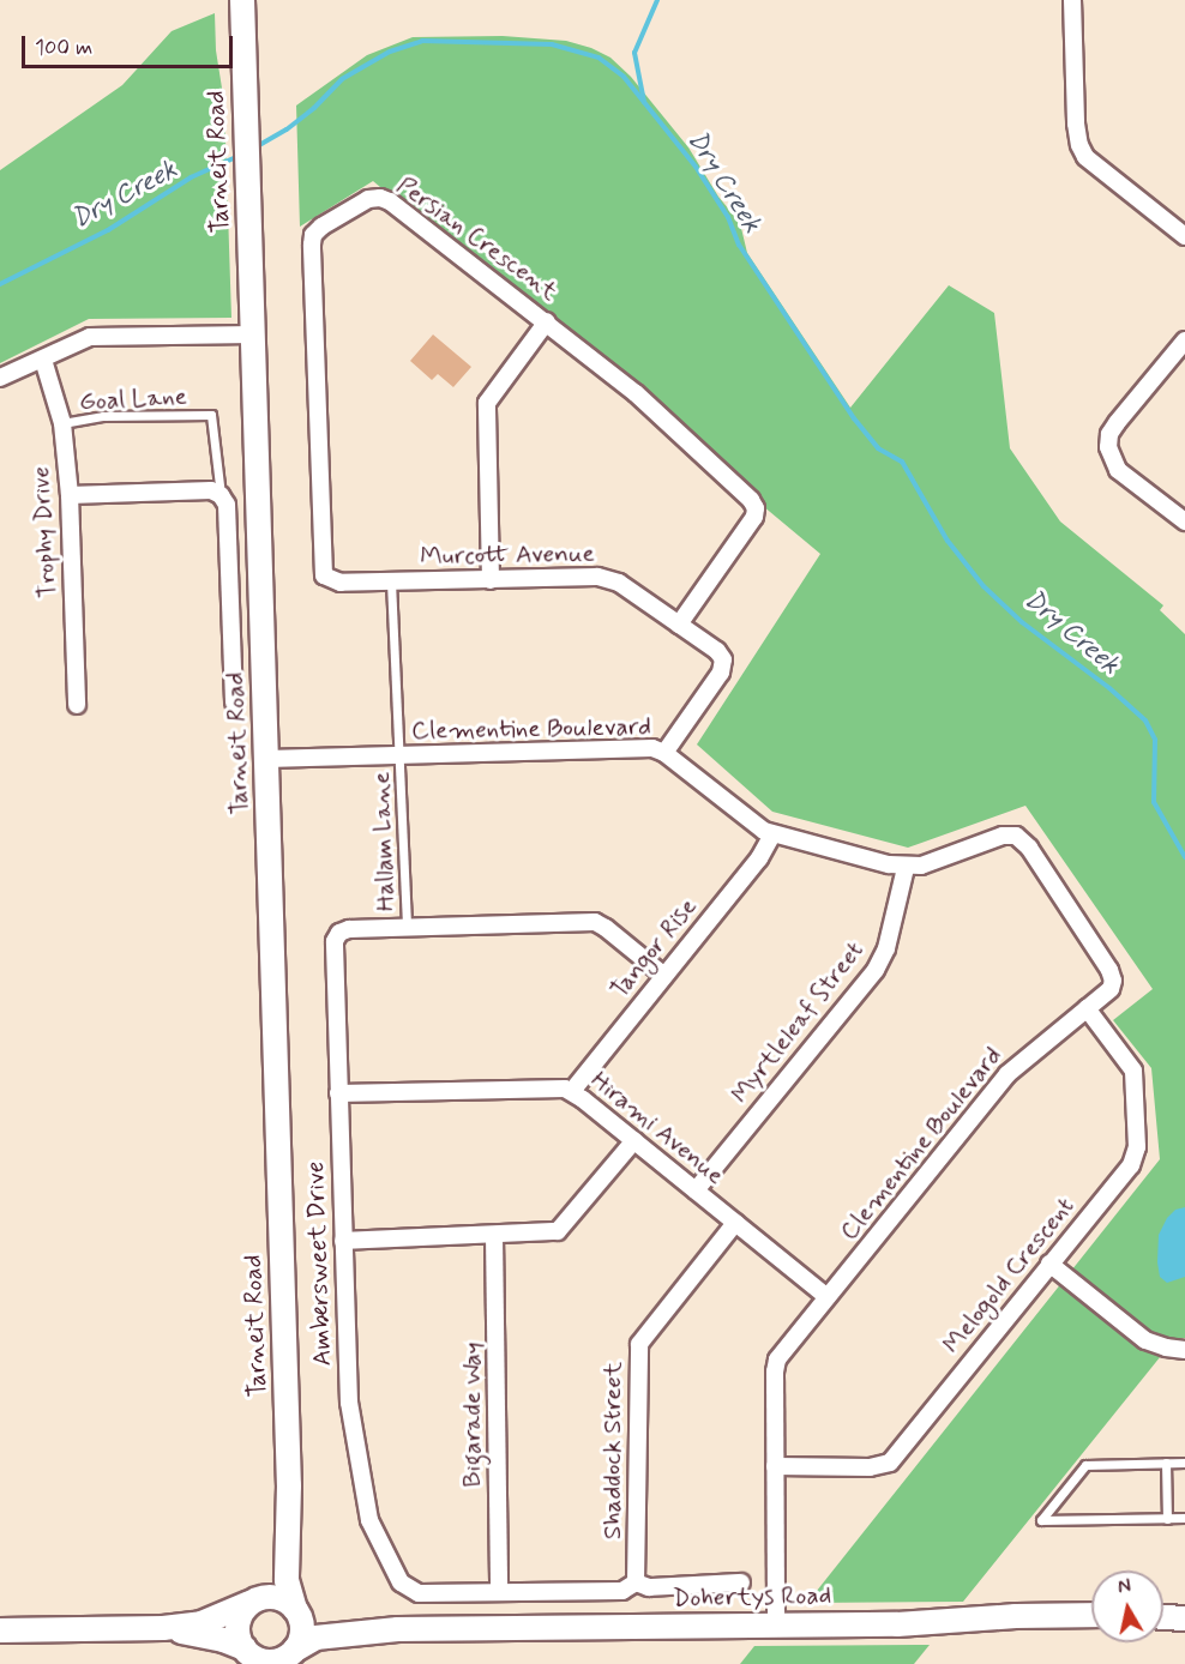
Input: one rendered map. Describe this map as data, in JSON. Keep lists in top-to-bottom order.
{
  "streets": {
    "street": [
      "Tarneit Road",
      "Persian Crescent",
      "Trophy Drive",
      "Murcott Avenue",
      "Clementine Boulevard",
      "Tangor Rise",
      "Myrtleleaf Street",
      "Hirami Avenue",
      "Ambersweet Drive",
      "Melogold Crescent",
      "Bigarade Way",
      "Shaddock Street",
      "Dohertys Road"
    ],
    "lane": ["Goal Lane", "Hallam Lane"]
  },
  "crossings": [
    ["Tarneit Road", "Clementine Boulevard"],
    ["Tarneit Road", "Dohertys Road"],
    ["Persian Crescent", "Murcott Avenue"],
    ["Goal Lane", "Trophy Drive"],
    ["Murcott Avenue", "Clementine Boulevard"],
    ["Murcott Avenue", "Hallam Lane"],
    ["Clementine Boulevard", "Hallam Lane"],
    ["Clementine Boulevard", "Tangor Rise"],
    ["Clementine Boulevard", "Myrtleleaf Street"],
    ["Clementine Boulevard", "Hirami Avenue"],
    ["Clementine Boulevard", "Melogold Crescent"],
    ["Clementine Boulevard", "Dohertys Road"],
    ["Hallam Lane", "Ambersweet Drive"],
    ["Tangor Rise", "Hirami Avenue"],
    ["Tangor Rise", "Ambersweet Drive"],
    ["Myrtleleaf Street", "Hirami Avenue"],
    ["Hirami Avenue", "Ambersweet Drive"],
    ["Hirami Avenue", "Shaddock Street"],
    ["Ambersweet Drive", "Bigarade Way"],
    ["Ambersweet Drive", "Shaddock Street"]
  ],
  "water": ["Dry Creek"],
  "scale_bar": "100 m",
  "north": "top"
}
